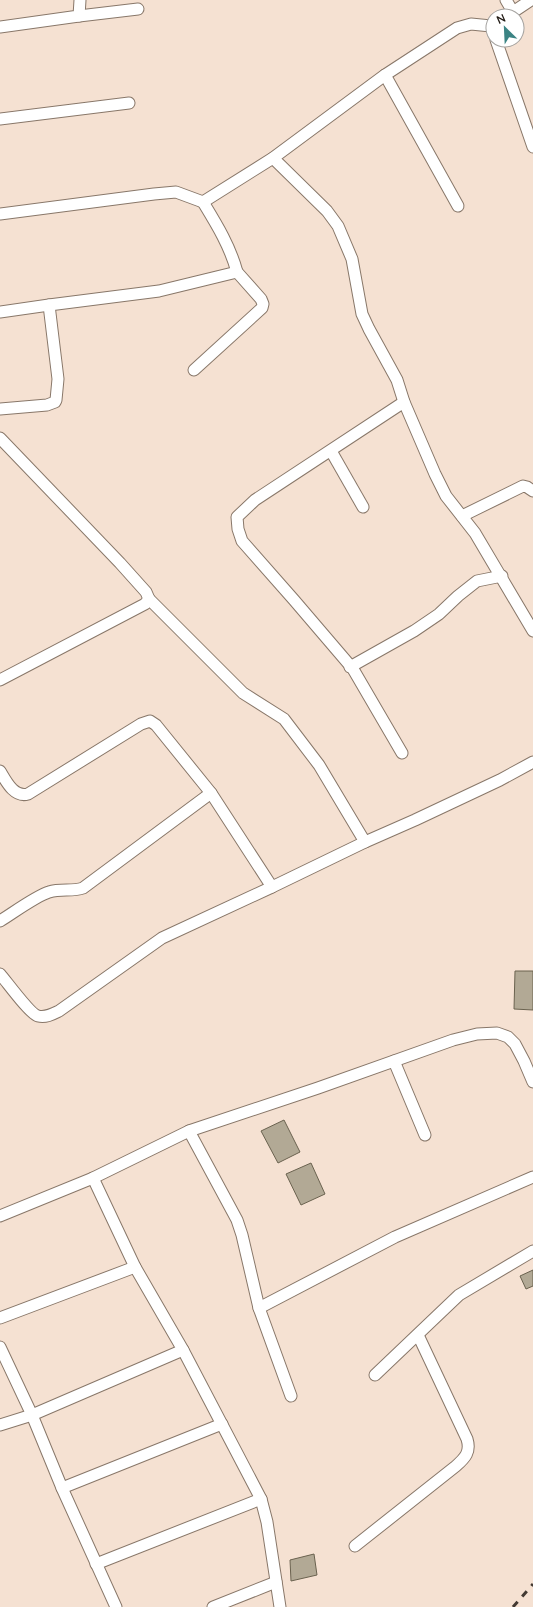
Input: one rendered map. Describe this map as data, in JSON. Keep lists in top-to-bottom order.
{
  "north": "top left"
}
